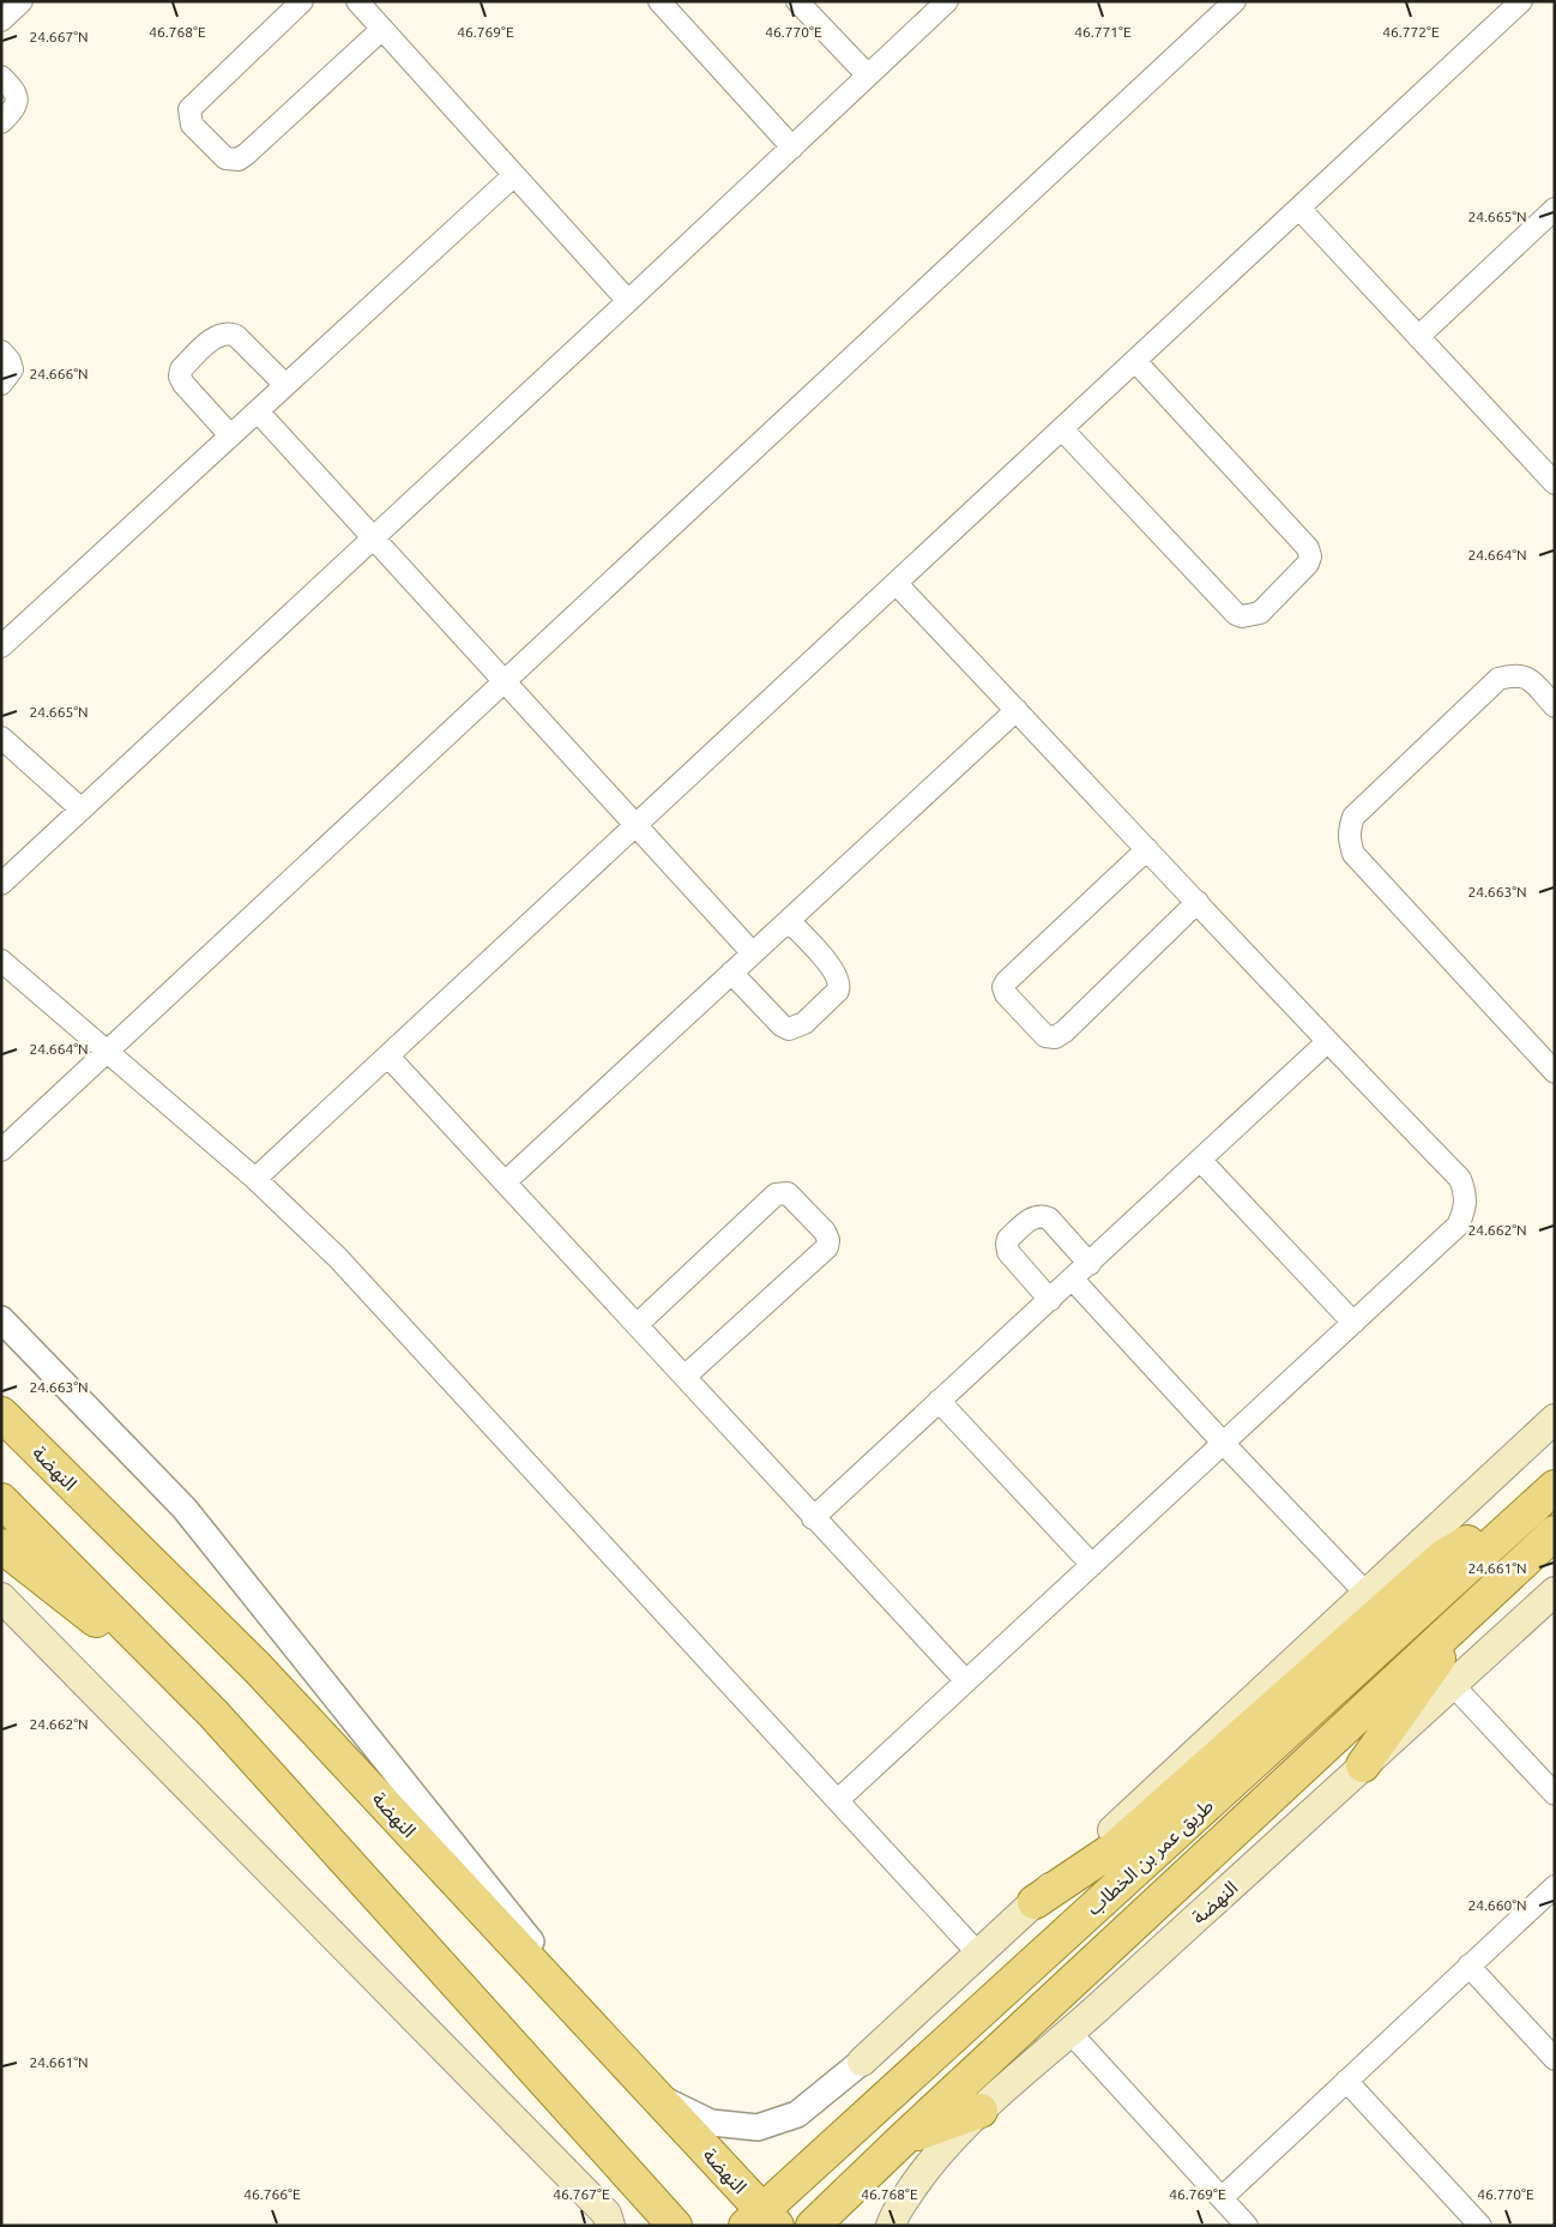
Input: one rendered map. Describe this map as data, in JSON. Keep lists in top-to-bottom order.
{
  "streets": {
    "main road": ["النهضة", "طريق عمر بن الخطاب"]
  },
  "crossings": [
    ["النهضة", "طريق عمر بن الخطاب"]
  ],
  "coordinates": [
    "46.768°E",
    "46.769°E",
    "46.770°E",
    "46.771°E",
    "46.772°E",
    "24.667°N",
    "24.665°N",
    "24.666°N",
    "24.664°N",
    "24.663°N",
    "24.662°N",
    "24.661°N",
    "24.660°N",
    "46.766°E",
    "46.767°E"
  ]
}
